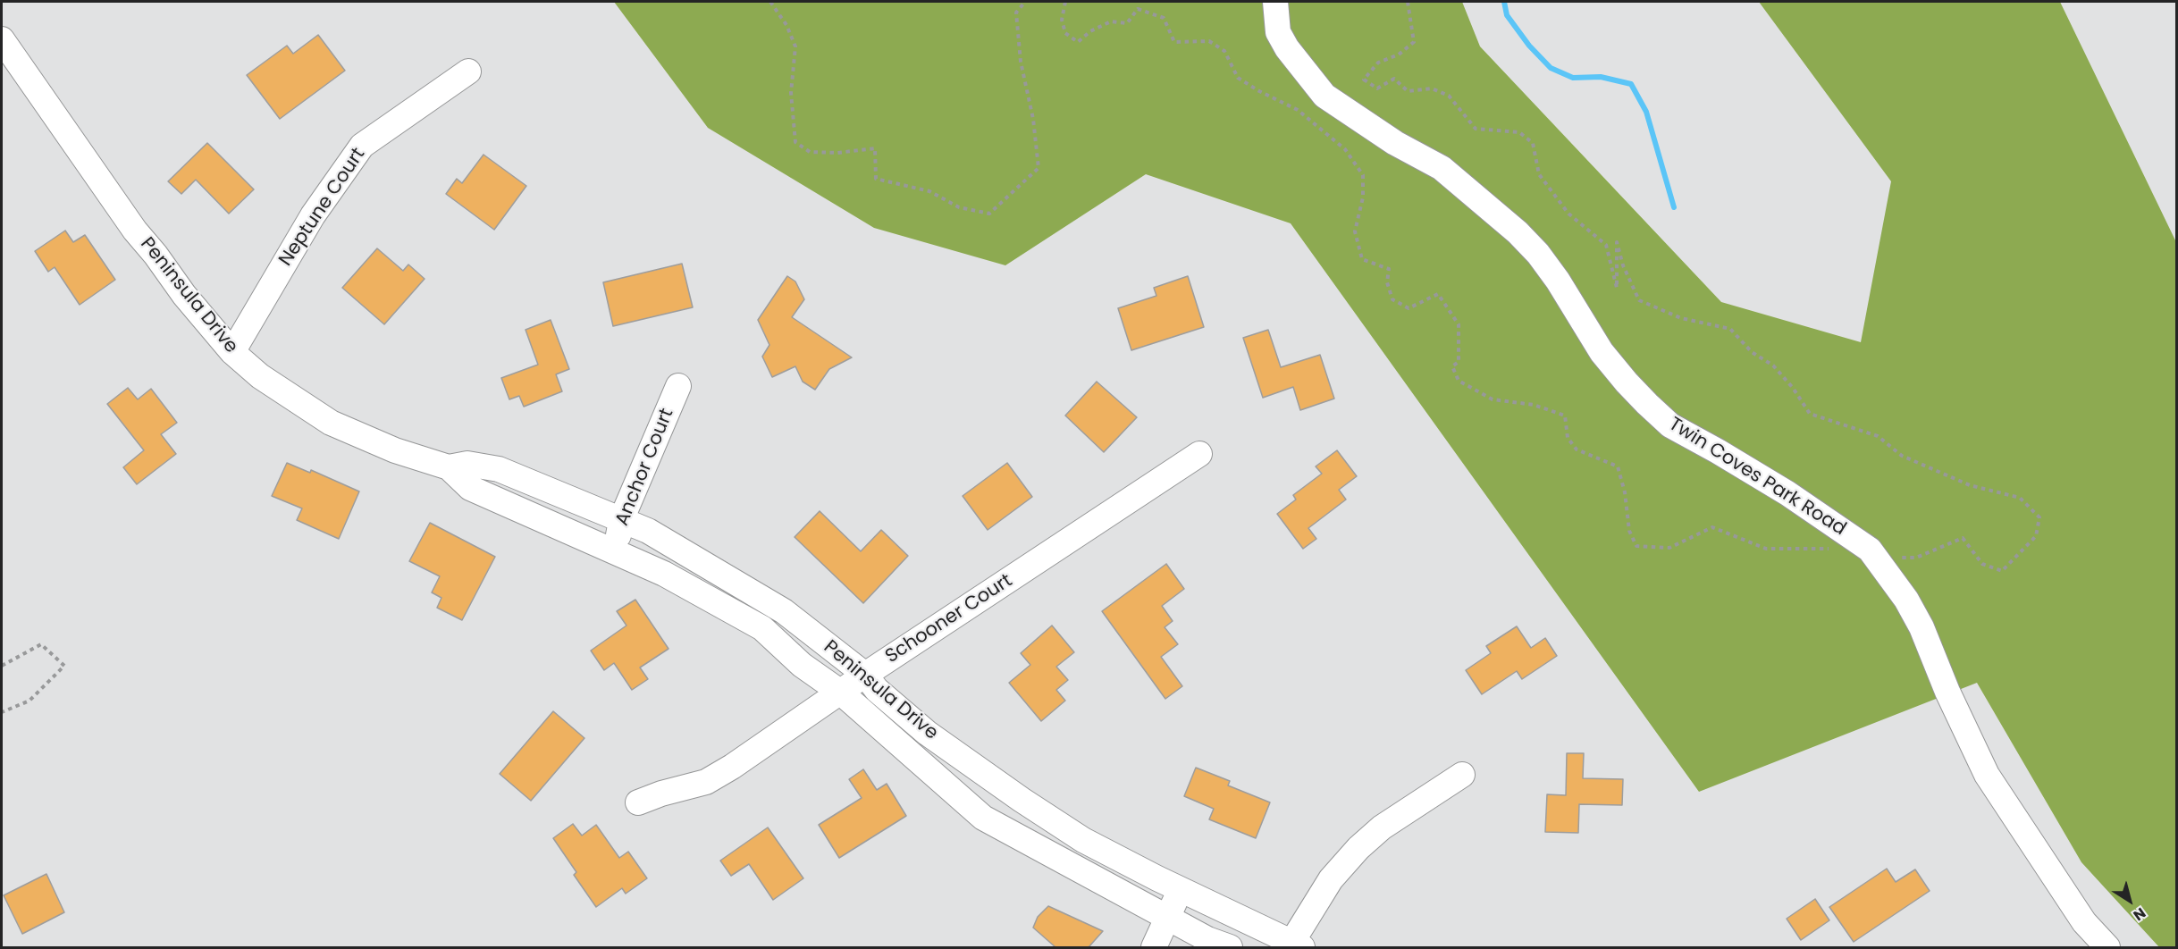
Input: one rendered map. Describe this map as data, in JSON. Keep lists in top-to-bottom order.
{
  "streets": {
    "street": [
      "Neptune Court",
      "Peninsula Drive",
      "Anchor Court",
      "Twin Coves Park Road",
      "Schooner Court"
    ]
  },
  "crossings": [
    ["Neptune Court", "Peninsula Drive"],
    ["Peninsula Drive", "Anchor Court"],
    ["Peninsula Drive", "Schooner Court"]
  ],
  "north": "bottom right"
}
